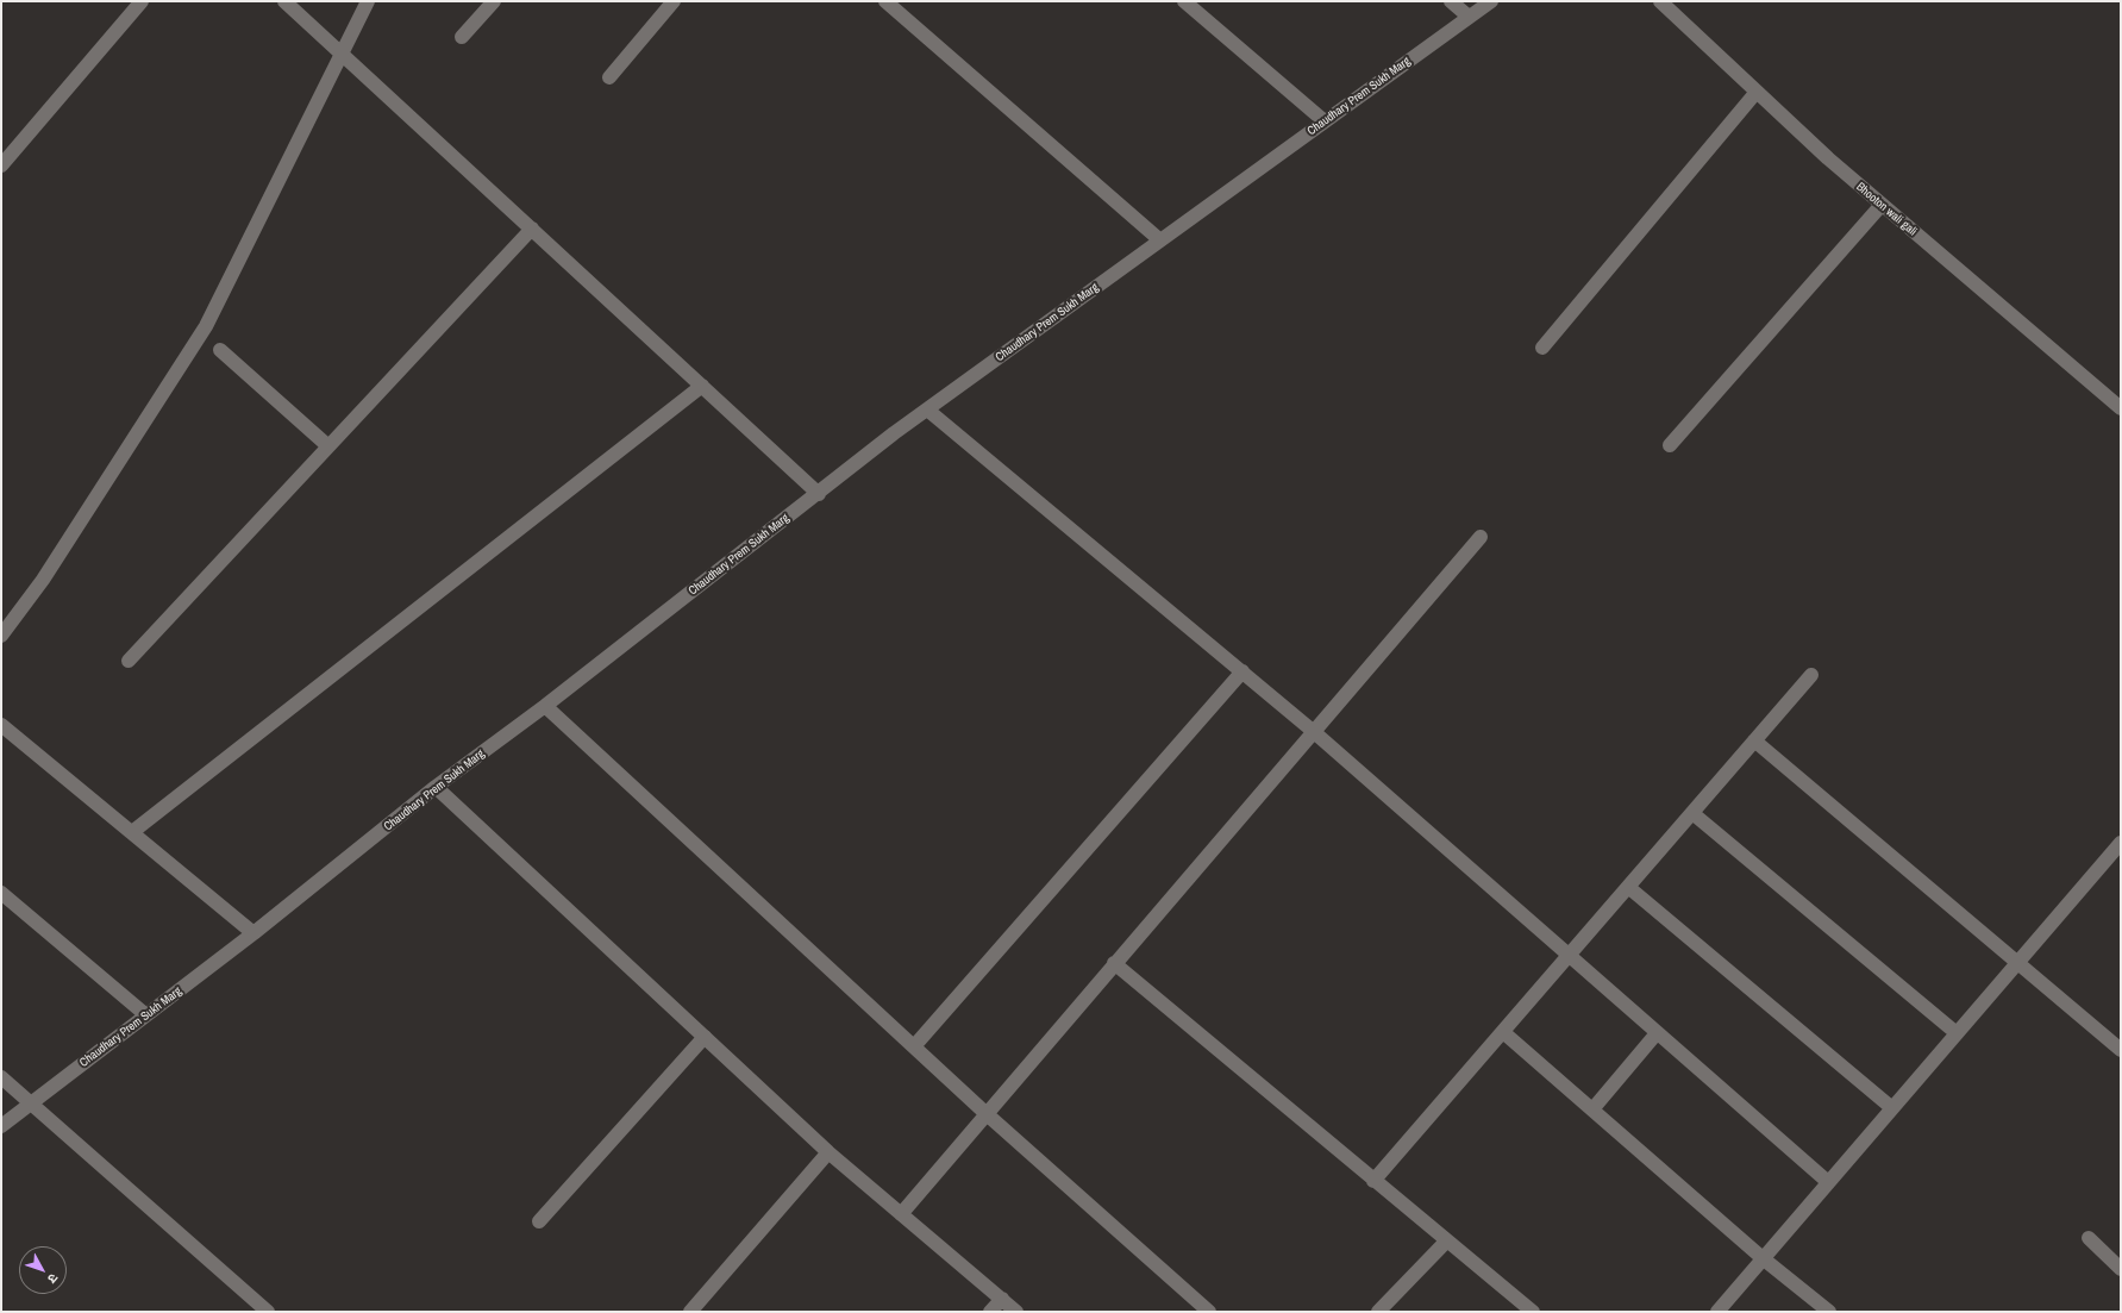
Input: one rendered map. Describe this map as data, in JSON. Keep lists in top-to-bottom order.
{
  "streets": {
    "street": ["Chaudhary Prem Sukh Marg", "Bhooton wali gali"]
  },
  "north": "bottom right"
}
